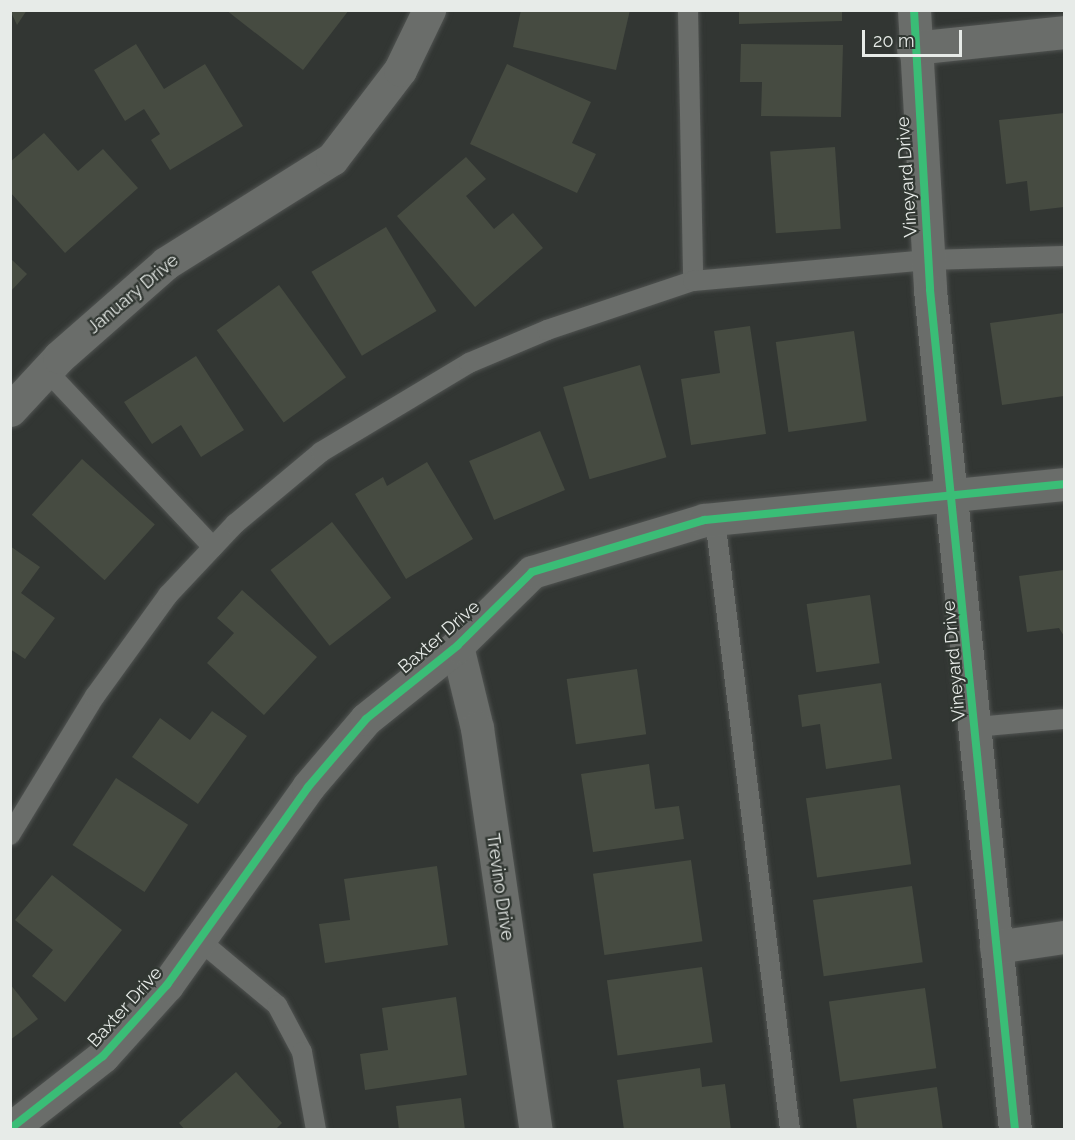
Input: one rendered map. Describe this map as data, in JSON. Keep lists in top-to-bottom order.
{
  "streets": {
    "street": [
      "Vineyard Drive",
      "January Drive",
      "Baxter Drive",
      "Trevino Drive"
    ]
  },
  "crossings": [
    ["Vineyard Drive", "Baxter Drive"],
    ["Baxter Drive", "Trevino Drive"]
  ],
  "scale_bar": "20 m"
}
